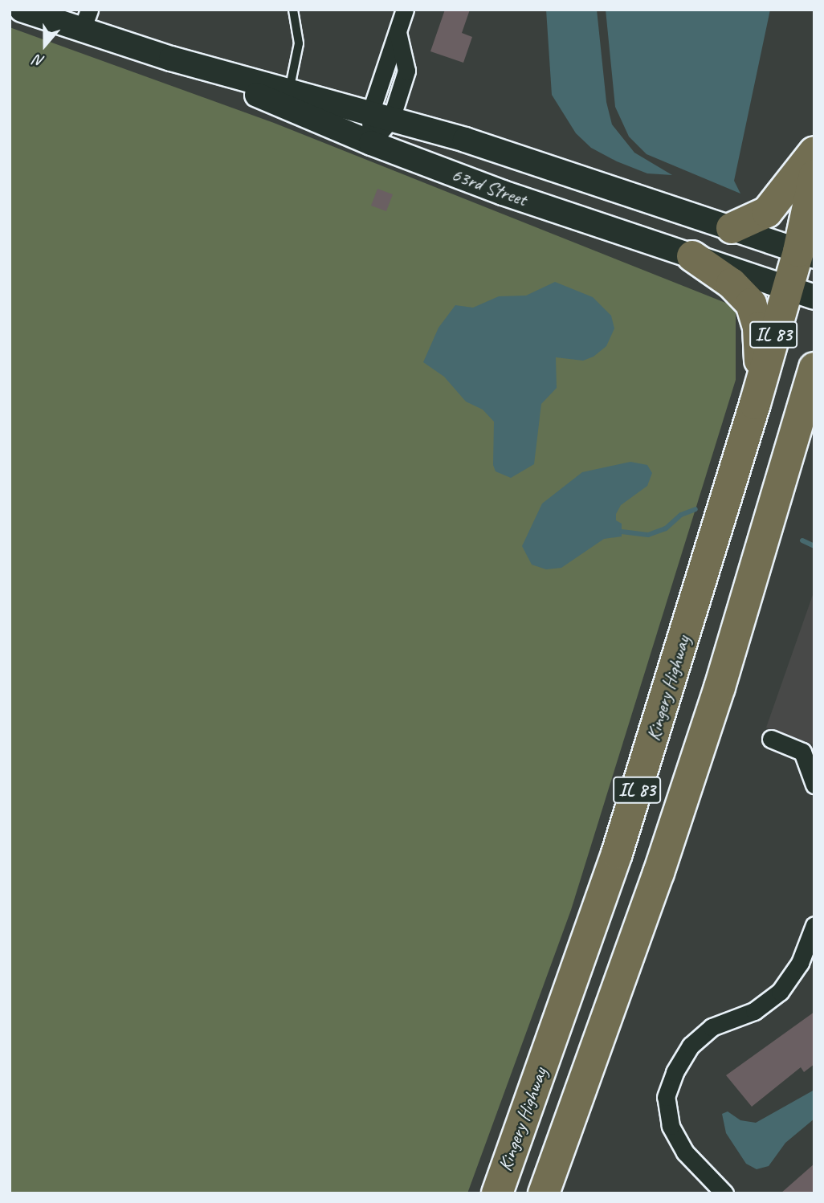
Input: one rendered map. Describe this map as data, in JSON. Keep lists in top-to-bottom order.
{
  "streets": {
    "highway": ["IL 83", "Kingery Highway"],
    "street": ["63rd Street"]
  },
  "crossings": [
    ["63rd Street", "Kingery Highway"]
  ],
  "north": "bottom"
}
